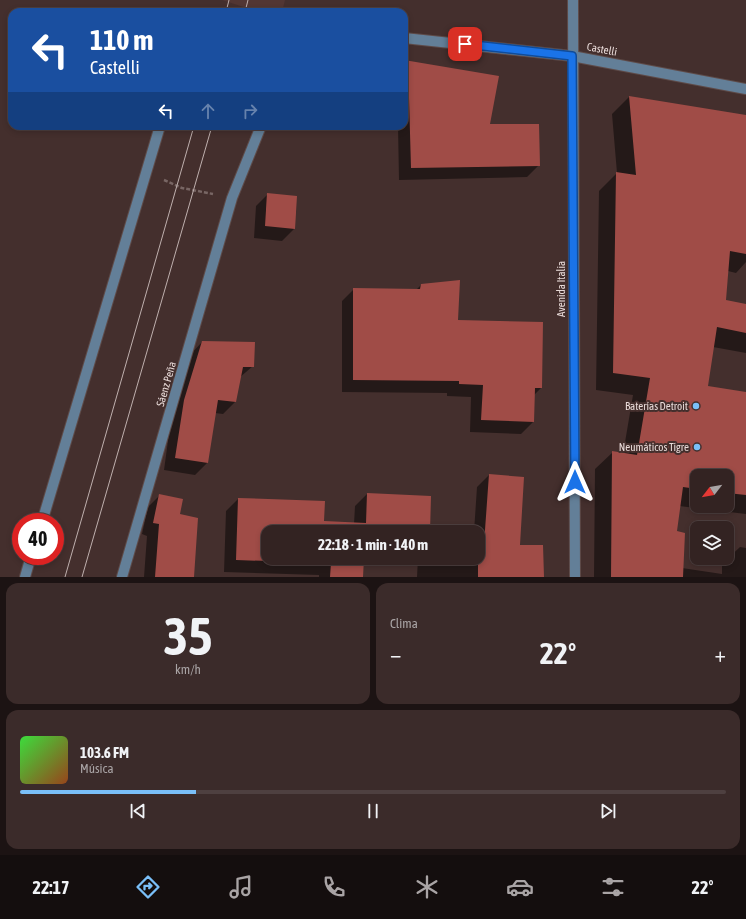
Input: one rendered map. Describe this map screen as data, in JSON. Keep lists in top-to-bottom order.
{
  "streets": {
    "street": ["Castelli", "Avenida Italia", "Sáenz Peña"]
  },
  "crossings": [
    ["Castelli", "Avenida Italia"]
  ],
  "places": ["Baterías Detroit", "Neumáticos Tigre"],
  "north": "bottom left",
  "page": {
    "turn": ["110 m", "Castelli"],
    "limit": "40",
    "trip": "22:18 · 1 min · 140 m",
    "tile": [
      ["35", "km/h"],
      "Clima"
    ],
    "heat": ["−", "22°", "+"],
    "song": ["103.6 FM", "Música"],
    "tabs": ["22:17", "22°"]
  }
}
